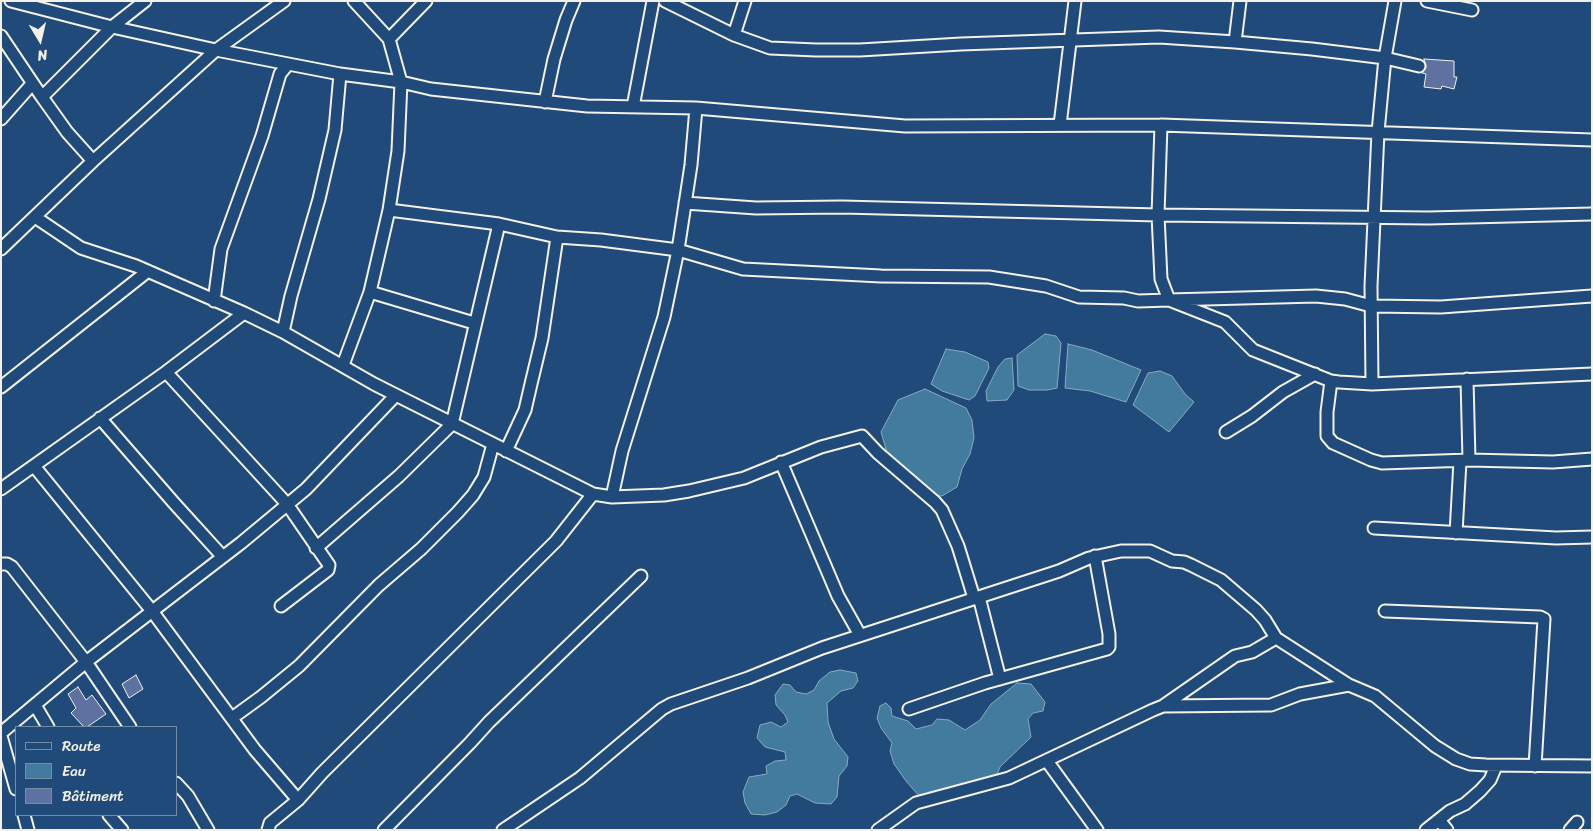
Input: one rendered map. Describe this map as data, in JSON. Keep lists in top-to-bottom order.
{
  "legend": ["Route", "Eau", "Bâtiment"],
  "north": "bottom"
}
